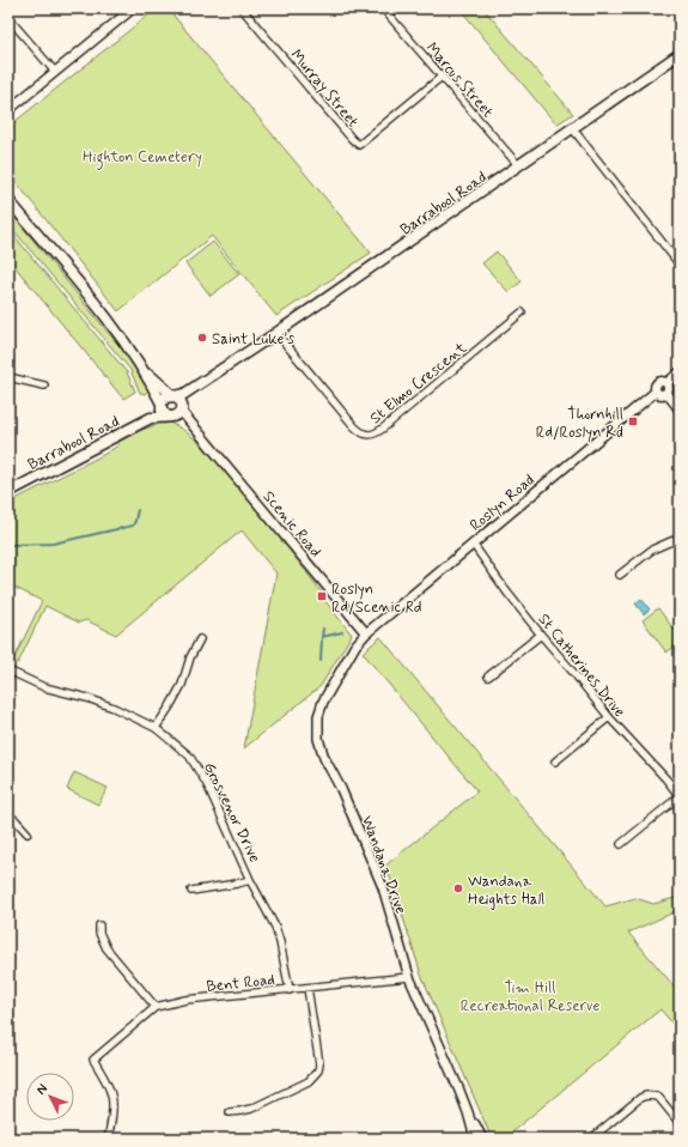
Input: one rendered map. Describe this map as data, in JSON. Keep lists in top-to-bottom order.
{
  "streets": {
    "main road": ["Barrabool Road"],
    "street": [
      "Marcus Street",
      "Murray Street",
      "St Elmo Crescent",
      "Roslyn Road",
      "Scenic Road",
      "St Catherines Drive",
      "Grosvenor Drive",
      "Wandana Drive",
      "Bent Road"
    ]
  },
  "crossings": [
    ["Marcus Street", "Murray Street"],
    ["Marcus Street", "Barrabool Road"],
    ["Barrabool Road", "St Elmo Crescent"],
    ["Barrabool Road", "Scenic Road"],
    ["Roslyn Road", "Scenic Road"],
    ["Roslyn Road", "St Catherines Drive"],
    ["Roslyn Road", "Wandana Drive"],
    ["Scenic Road", "Wandana Drive"],
    ["Grosvenor Drive", "Bent Road"],
    ["Wandana Drive", "Bent Road"]
  ],
  "parks": ["Highton Cemetery", "Tim Hill Recreational Reserve"],
  "places": {
    "other": ["Saint Luke's", "Wandana Heights Hall"],
    "transit": ["Thornhill Rd/Roslyn Rd", "Roslyn Rd/Scenic Rd"]
  },
  "north": "top left"
}
